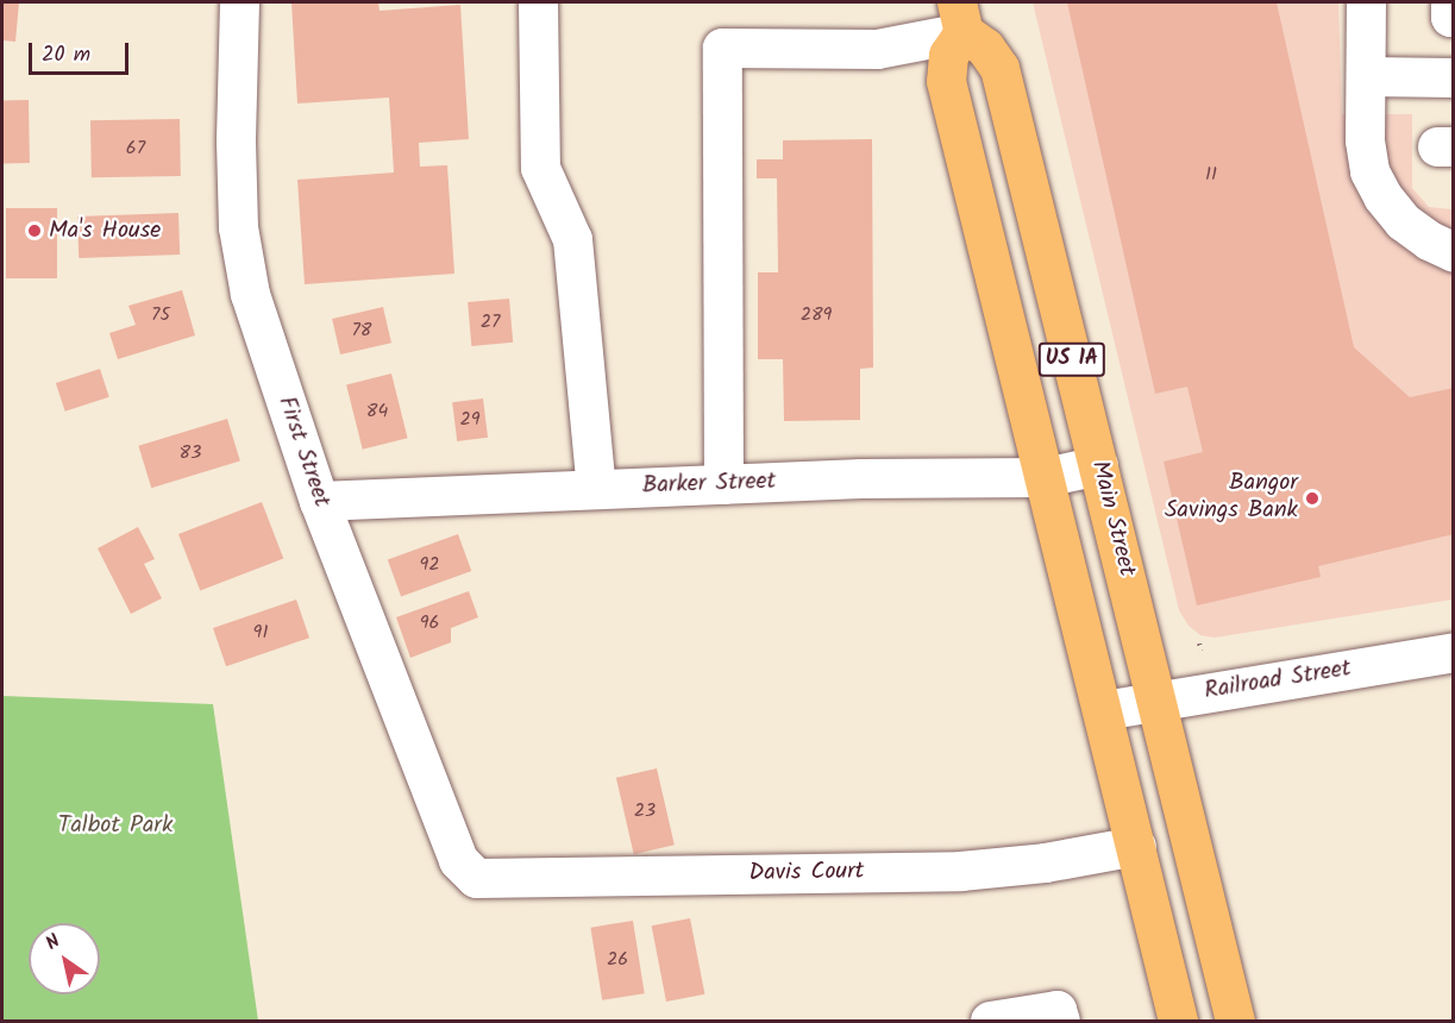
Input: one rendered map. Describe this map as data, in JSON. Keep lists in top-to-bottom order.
{
  "streets": {
    "main road": ["US 1A", "Main Street"],
    "street": [
      "First Street",
      "Barker Street",
      "Railroad Street",
      "Davis Court"
    ]
  },
  "crossings": [
    ["US 1A", "Barker Street"],
    ["US 1A", "Main Street"],
    ["US 1A", "Railroad Street"],
    ["US 1A", "Davis Court"],
    ["First Street", "Barker Street"],
    ["First Street", "Davis Court"],
    ["Barker Street", "Main Street"],
    ["Main Street", "Railroad Street"]
  ],
  "parks": ["Talbot Park"],
  "places": ["Ma's House", "Bangor Savings Bank"],
  "house_numbers": [
    "67",
    "11",
    "75",
    "289",
    "27",
    "78",
    "84",
    "29",
    "83",
    "92",
    "96",
    "91",
    "23",
    "26"
  ],
  "scale_bar": "20 m",
  "north": "top left"
}
